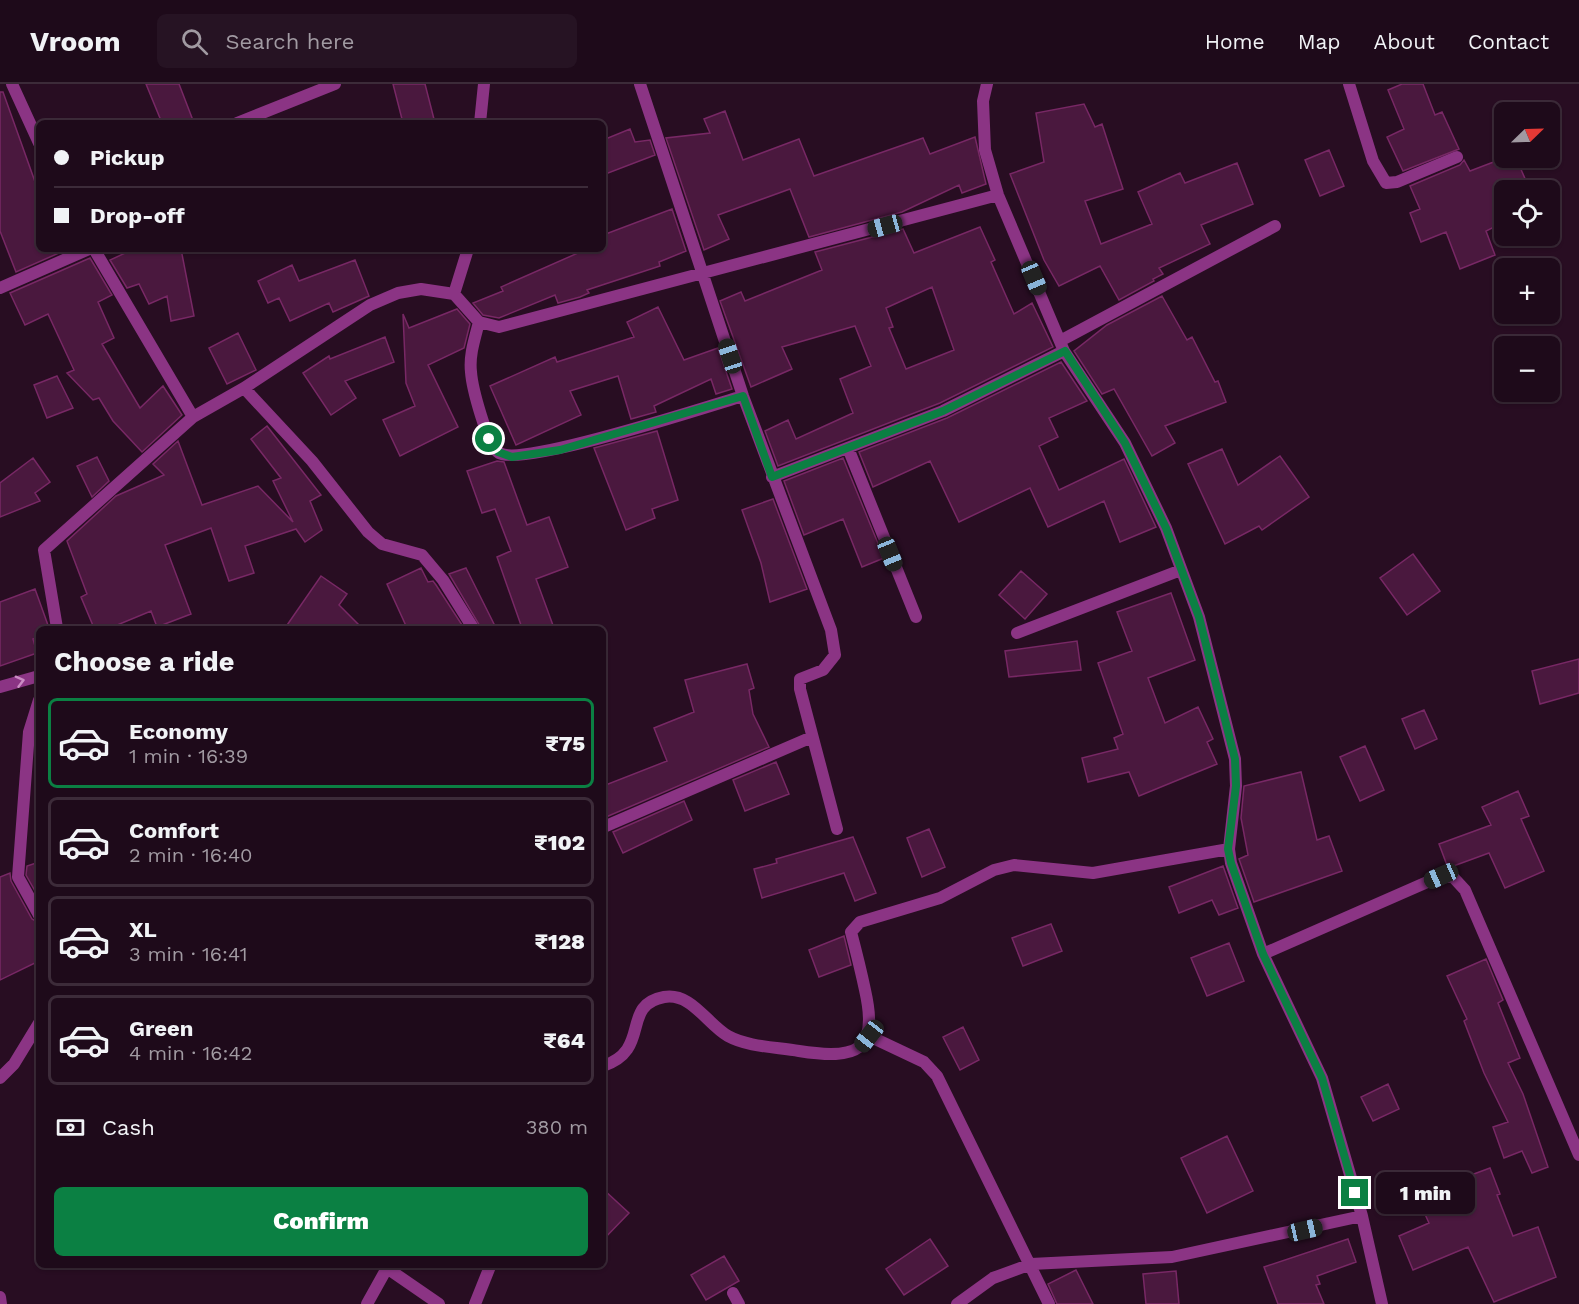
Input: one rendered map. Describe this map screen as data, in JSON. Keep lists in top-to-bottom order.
{
  "north": "top right",
  "page": {
    "header": "Vroom",
    "search": "Search here",
    "nav": [
      "Home",
      "Map",
      "About",
      "Contact"
    ],
    "map_buttons": ["+", "−"],
    "banner": ["Pickup", "Drop-off"],
    "heading": "Choose a ride",
    "list": [
      {
        "name": "Economy",
        "note": "1 min · 16:39",
        "value": "₹75"
      },
      {
        "name": "Comfort",
        "note": "2 min · 16:40",
        "value": "₹102"
      },
      {
        "name": "XL",
        "note": "3 min · 16:41",
        "value": "₹128"
      },
      {
        "name": "Green",
        "note": "4 min · 16:42",
        "value": "₹64"
      }
    ],
    "pay": ["Cash", "380 m"],
    "bubble": "1 min",
    "buttons": "Confirm"
  }
}
